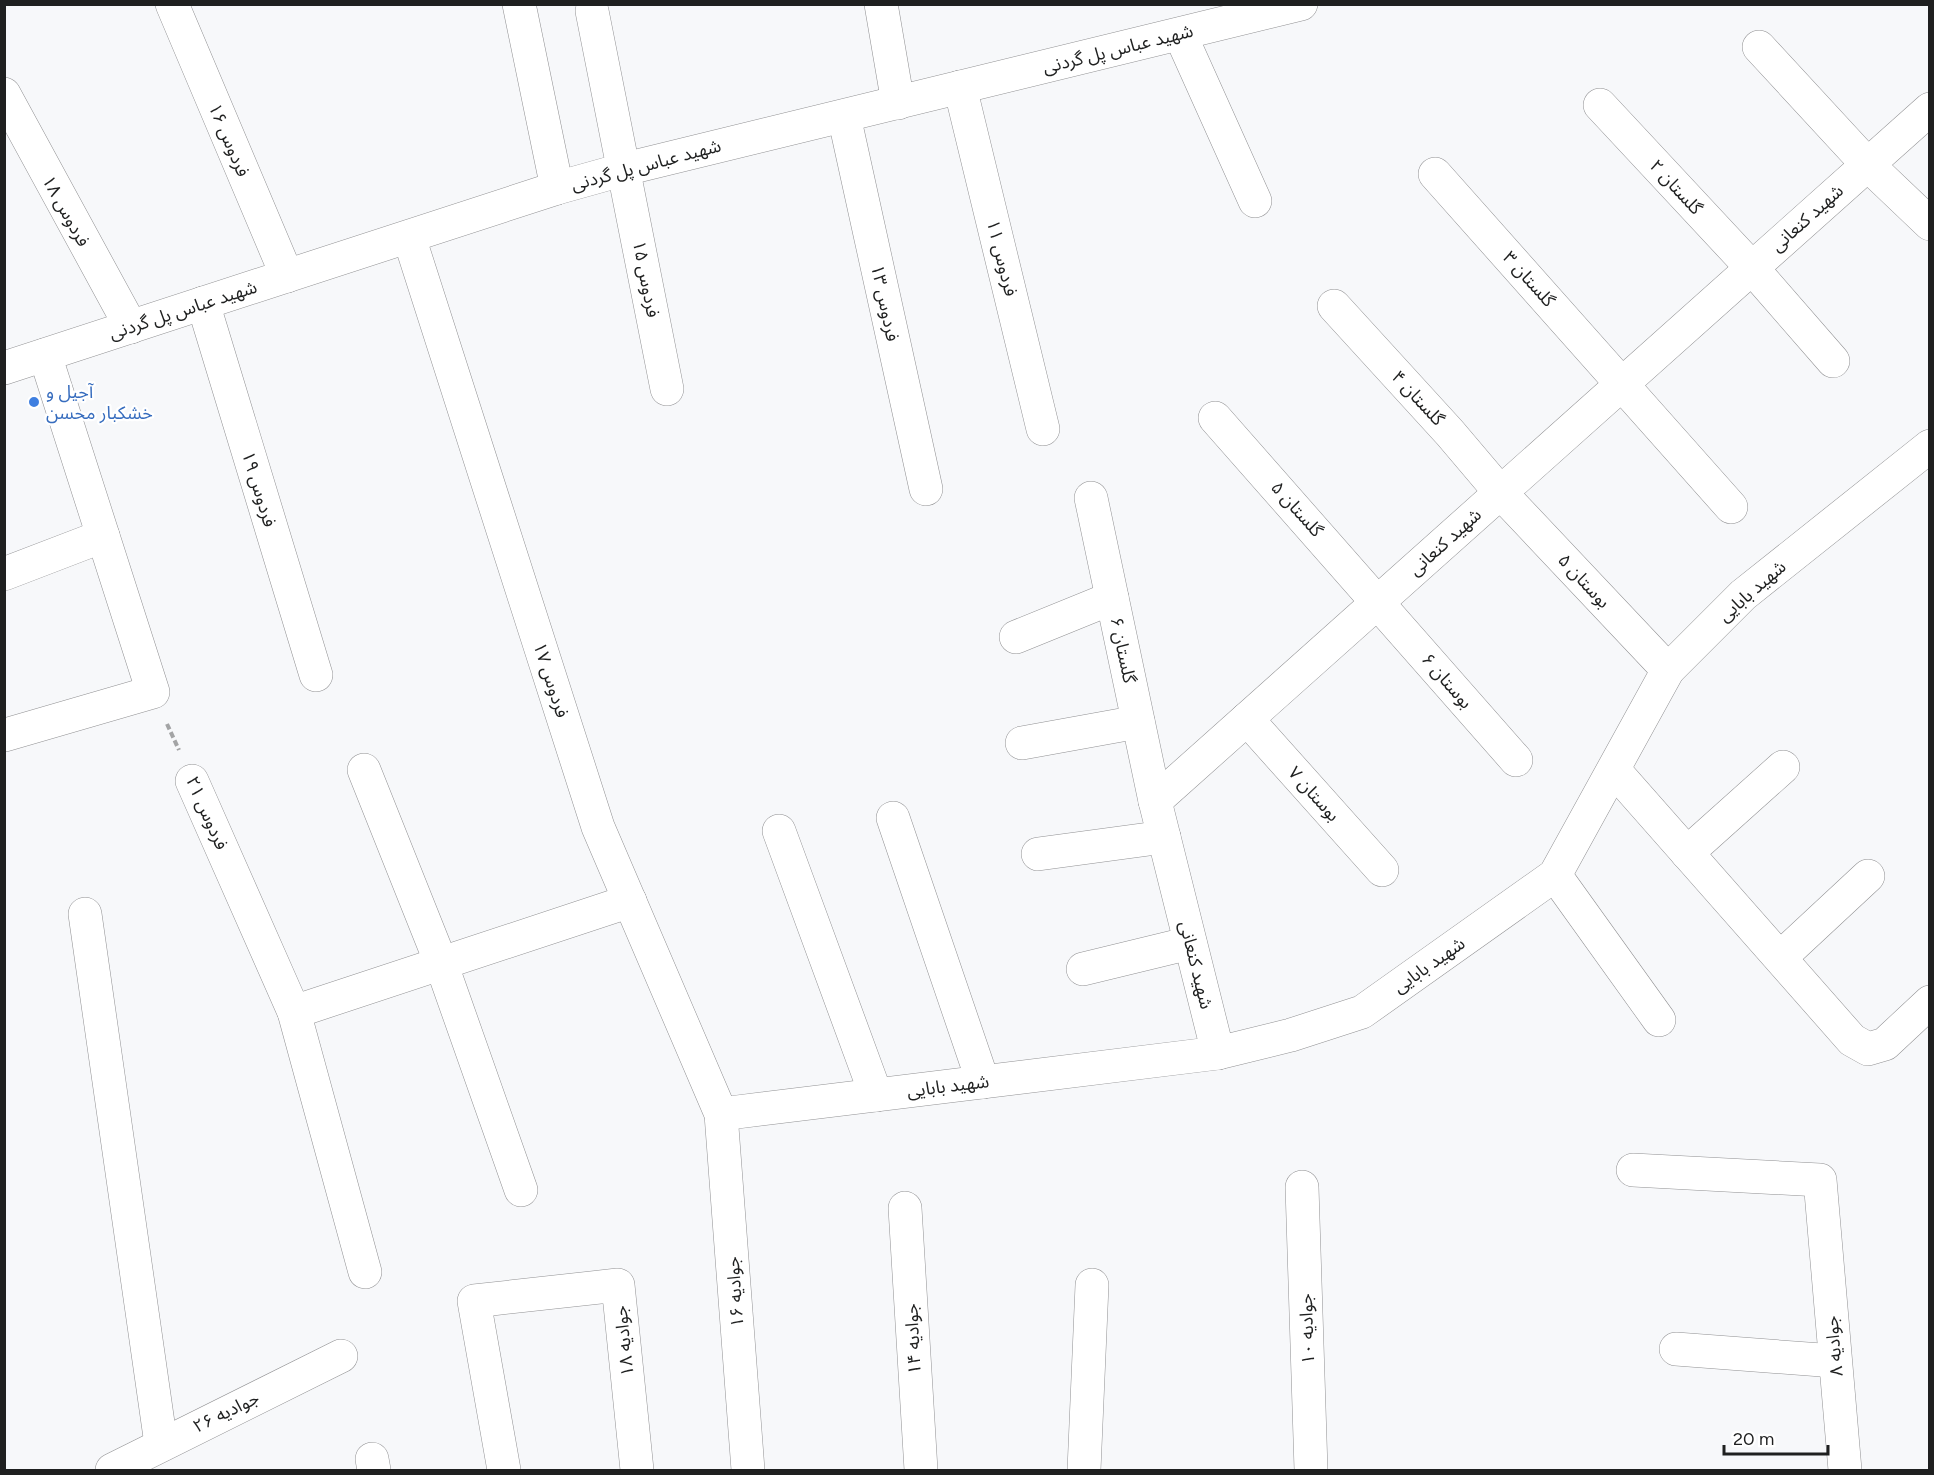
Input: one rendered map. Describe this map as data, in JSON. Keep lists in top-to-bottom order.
{
  "streets": {
    "street": [
      "شهید عباس پل گردنی",
      "فردوس ۱۶",
      "گلستان ۲",
      "فردوس ۱۸",
      "شهید کنعانی",
      "فردوس ۱۱",
      "فردوس ۱۵",
      "گلستان ۳",
      "فردوس ۱۳",
      "گلستان ۴",
      "فردوس ۱۹",
      "گلستان ۵",
      "بوستان ۵",
      "شهید بابایی",
      "گلستان ۶",
      "فردوس ۱۷",
      "بوستان ۶",
      "بوستان ۷",
      "فردوس ۲۱",
      "جوادیه ۱۶",
      "جوادیه ۱۰",
      "جوادیه ۱۴",
      "جوادیه ۱۸",
      "جوادیه ۸",
      "جوادیه ۲۶"
    ]
  },
  "crossings": [
    ["شهید عباس پل گردنی", "فردوس ۱۶"],
    ["شهید عباس پل گردنی", "فردوس ۱۸"],
    ["شهید عباس پل گردنی", "فردوس ۱۱"],
    ["شهید عباس پل گردنی", "فردوس ۱۵"],
    ["شهید عباس پل گردنی", "فردوس ۱۳"],
    ["شهید عباس پل گردنی", "فردوس ۱۹"],
    ["شهید عباس پل گردنی", "فردوس ۱۷"],
    ["گلستان ۲", "شهید کنعانی"],
    ["شهید کنعانی", "گلستان ۳"],
    ["شهید کنعانی", "گلستان ۴"],
    ["شهید کنعانی", "گلستان ۵"],
    ["شهید کنعانی", "بوستان ۵"],
    ["شهید کنعانی", "شهید بابایی"],
    ["شهید کنعانی", "گلستان ۶"],
    ["شهید کنعانی", "بوستان ۶"],
    ["شهید کنعانی", "بوستان ۷"],
    ["گلستان ۴", "بوستان ۵"],
    ["گلستان ۵", "بوستان ۶"],
    ["بوستان ۵", "شهید بابایی"],
    ["شهید بابایی", "فردوس ۱۷"],
    ["شهید بابایی", "جوادیه ۱۶"],
    ["فردوس ۱۷", "جوادیه ۱۶"]
  ],
  "places": ["آجیل و خشکبار محسن"],
  "scale_bar": "20 m"
}
